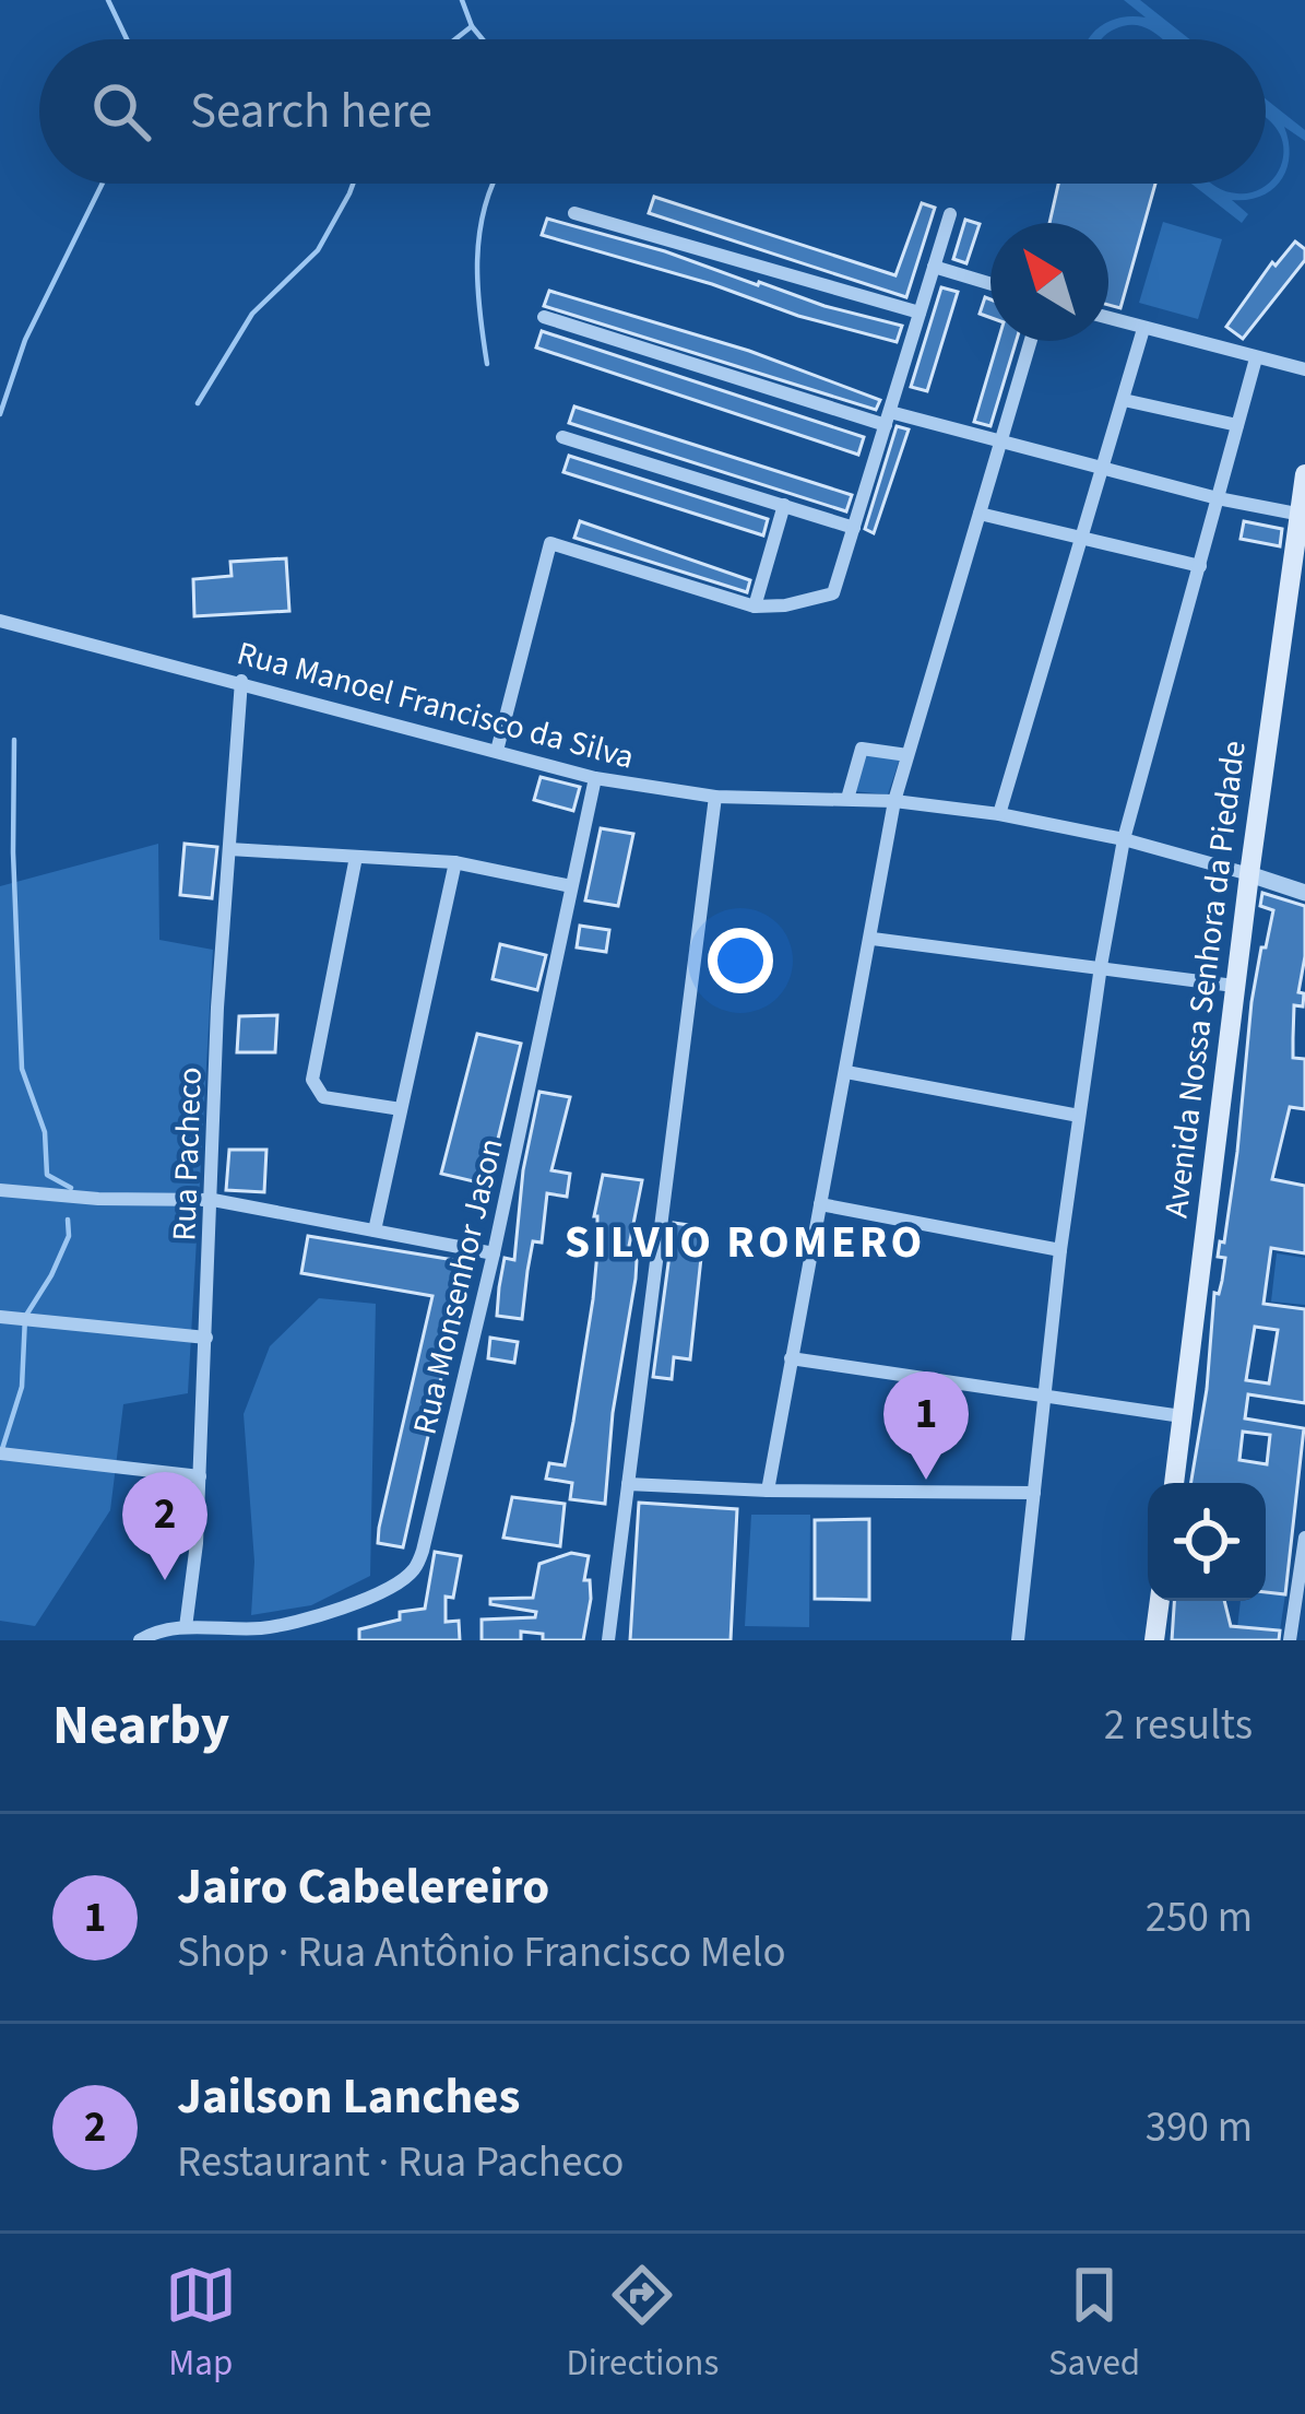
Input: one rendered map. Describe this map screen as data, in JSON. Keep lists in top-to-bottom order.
{
  "streets": {
    "main road": ["Avenida Nossa Senhora da Piedade"],
    "street": ["Rua Manoel Francisco da Silva", "Rua Pacheco", "Rua Monsenhor Jason"]
  },
  "crossings": [
    ["Rua Manoel Francisco da Silva", "Avenida Nossa Senhora da Piedade"],
    ["Rua Manoel Francisco da Silva", "Rua Pacheco"],
    ["Rua Manoel Francisco da Silva", "Rua Monsenhor Jason"],
    ["Rua Pacheco", "Rua Monsenhor Jason"]
  ],
  "districts": ["SILVIO ROMERO"],
  "north": "top left",
  "page": {
    "search": "Search here",
    "pins": ["1", "2"],
    "heading": ["Nearby", "2 results"],
    "list": [
      {
        "mark": "1",
        "name": "Jairo Cabelereiro",
        "note": "Shop · Rua Antônio Francisco Melo",
        "value": "250 m"
      },
      {
        "mark": "2",
        "name": "Jailson Lanches",
        "note": "Restaurant · Rua Pacheco",
        "value": "390 m"
      }
    ],
    "nav": ["Map", "Directions", "Saved"]
  }
}
